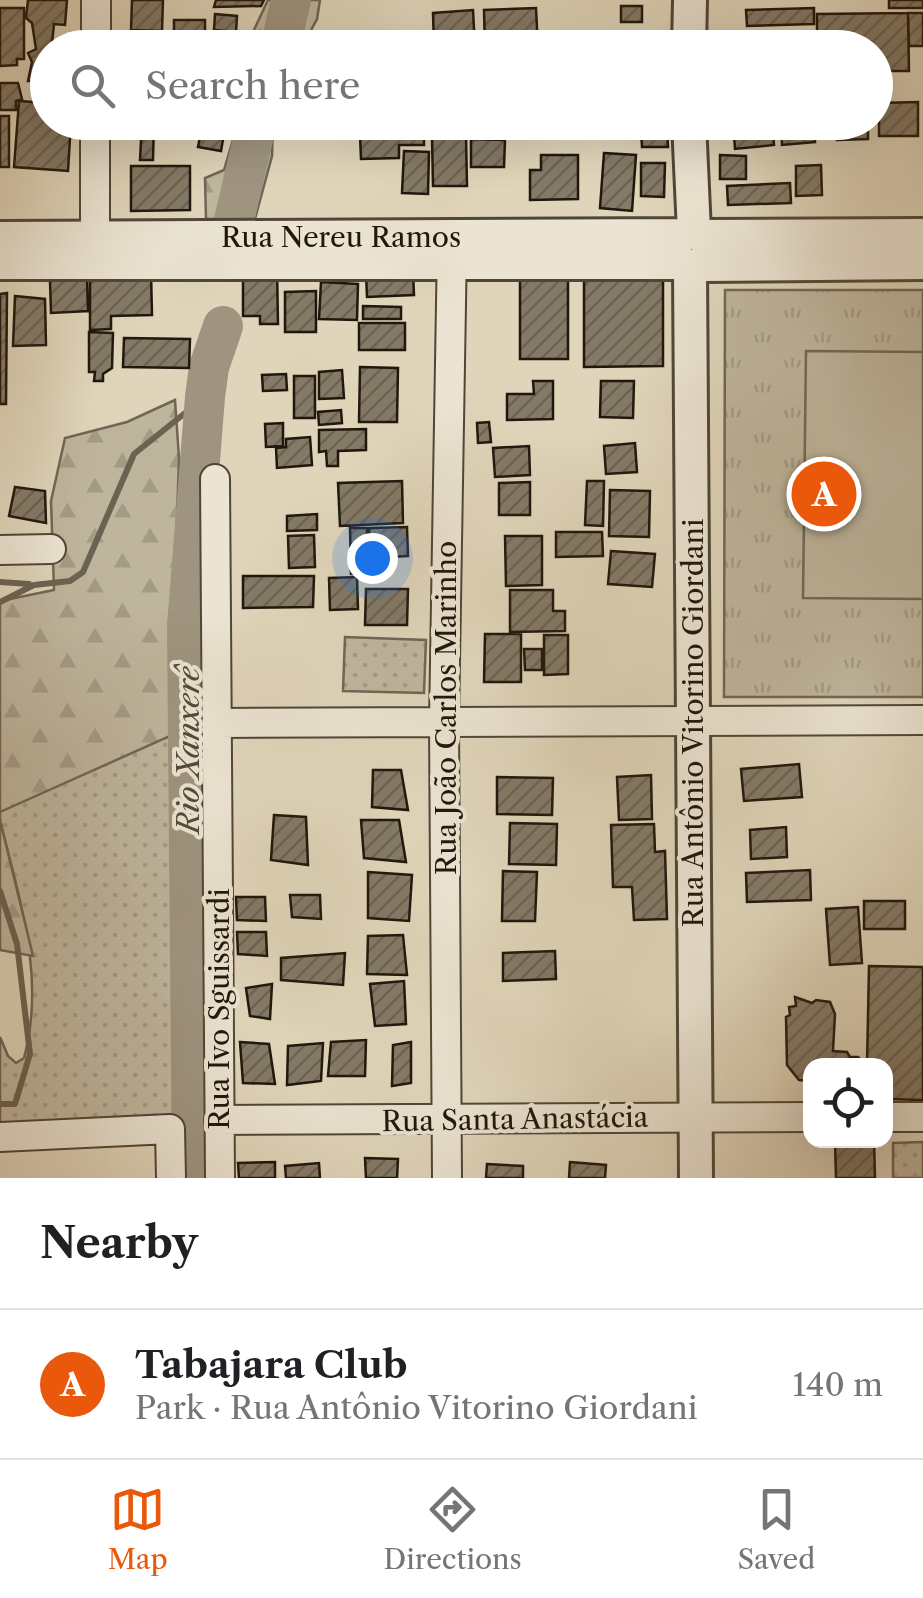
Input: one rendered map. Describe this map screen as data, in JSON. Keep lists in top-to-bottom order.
{
  "streets": {
    "street": [
      "Rua Nereu Ramos",
      "Rua João Carlos Marinho",
      "Rua Antônio Vitorino Giordani",
      "Rua Ivo Sguissardi",
      "Rua Santa Anastácia"
    ]
  },
  "crossings": [
    ["Rua Nereu Ramos", "Rua João Carlos Marinho"],
    ["Rua Nereu Ramos", "Rua Antônio Vitorino Giordani"],
    ["Rua João Carlos Marinho", "Rua Santa Anastácia"],
    ["Rua Antônio Vitorino Giordani", "Rua Santa Anastácia"],
    ["Rua Ivo Sguissardi", "Rua Santa Anastácia"]
  ],
  "water": ["Rio Xanxerê"],
  "page": {
    "search": "Search here",
    "pins": "A",
    "heading": "Nearby",
    "list": [
      {
        "mark": "A",
        "name": "Tabajara Club",
        "note": "Park · Rua Antônio Vitorino Giordani",
        "value": "140 m"
      }
    ],
    "nav": ["Map", "Directions", "Saved"]
  }
}
